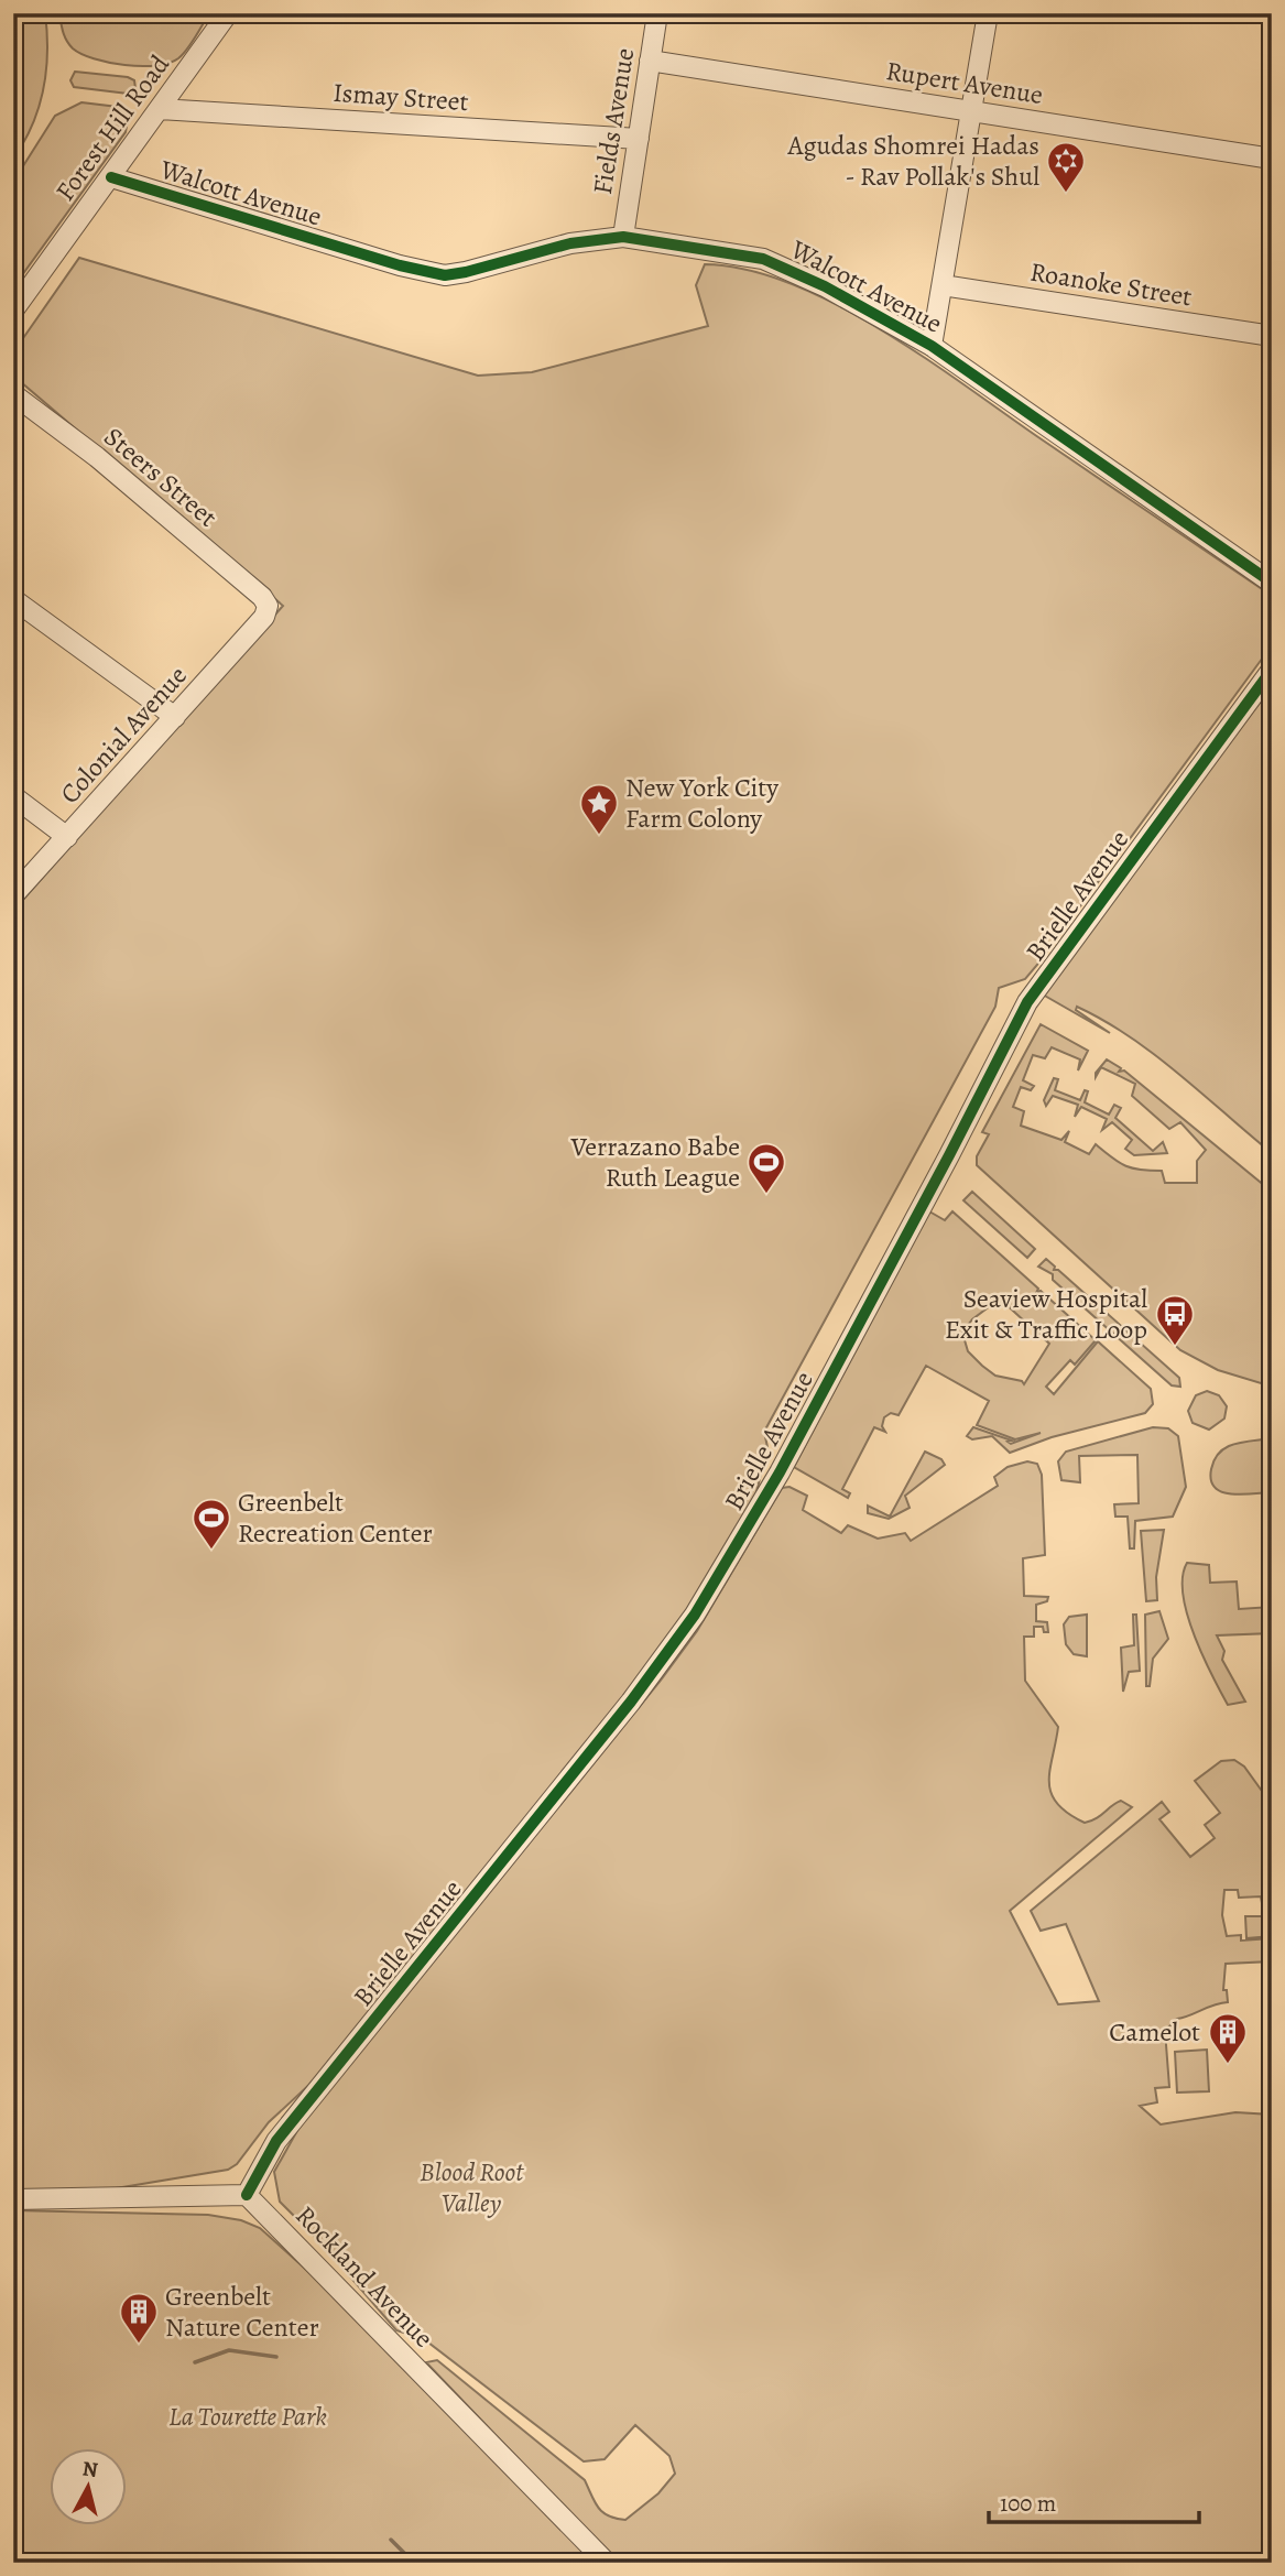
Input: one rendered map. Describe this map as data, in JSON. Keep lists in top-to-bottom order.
{
  "streets": {
    "street": [
      "Rupert Avenue",
      "Ismay Street",
      "Fields Avenue",
      "Forest Hill Road",
      "Walcott Avenue",
      "Roanoke Street",
      "Steers Street",
      "Colonial Avenue",
      "Brielle Avenue",
      "Rockland Avenue"
    ]
  },
  "crossings": [
    ["Rupert Avenue", "Fields Avenue"],
    ["Ismay Street", "Fields Avenue"],
    ["Ismay Street", "Forest Hill Road"],
    ["Fields Avenue", "Walcott Avenue"],
    ["Forest Hill Road", "Walcott Avenue"],
    ["Steers Street", "Colonial Avenue"],
    ["Brielle Avenue", "Rockland Avenue"]
  ],
  "parks": ["Blood Root Valley", "La Tourette Park"],
  "places": {
    "synagogue": ["Agudas Shomrei Hadas - Rav Pollak's Shul"],
    "place": ["New York City Farm Colony"],
    "sports": ["Verrazano Babe Ruth League", "Greenbelt Recreation Center"],
    "bus stop": ["Seaview Hospital Exit & Traffic Loop"],
    "building": ["Camelot", "Greenbelt Nature Center"]
  },
  "scale_bar": "100 m",
  "north": "top"
}
